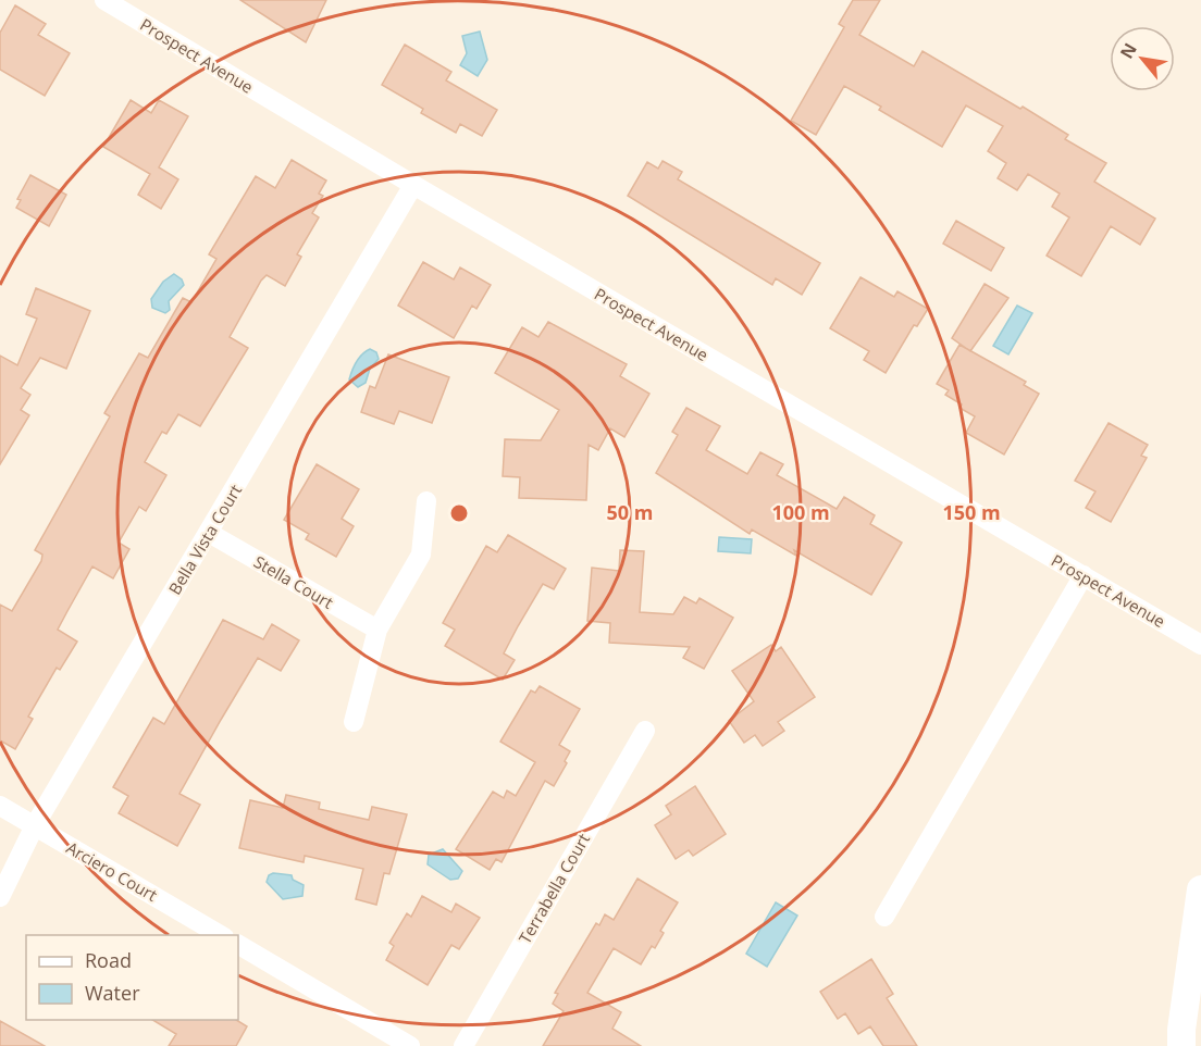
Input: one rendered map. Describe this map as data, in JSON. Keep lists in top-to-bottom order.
{
  "streets": {
    "street": [
      "Prospect Avenue",
      "Bella Vista Court",
      "Stella Court",
      "Arciero Court",
      "Terrabella Court"
    ]
  },
  "crossings": [
    ["Prospect Avenue", "Bella Vista Court"],
    ["Bella Vista Court", "Stella Court"],
    ["Bella Vista Court", "Arciero Court"]
  ],
  "legend": ["Road", "Water"],
  "north": "top left",
  "rings": ["50 m", "100 m", "150 m"]
}
